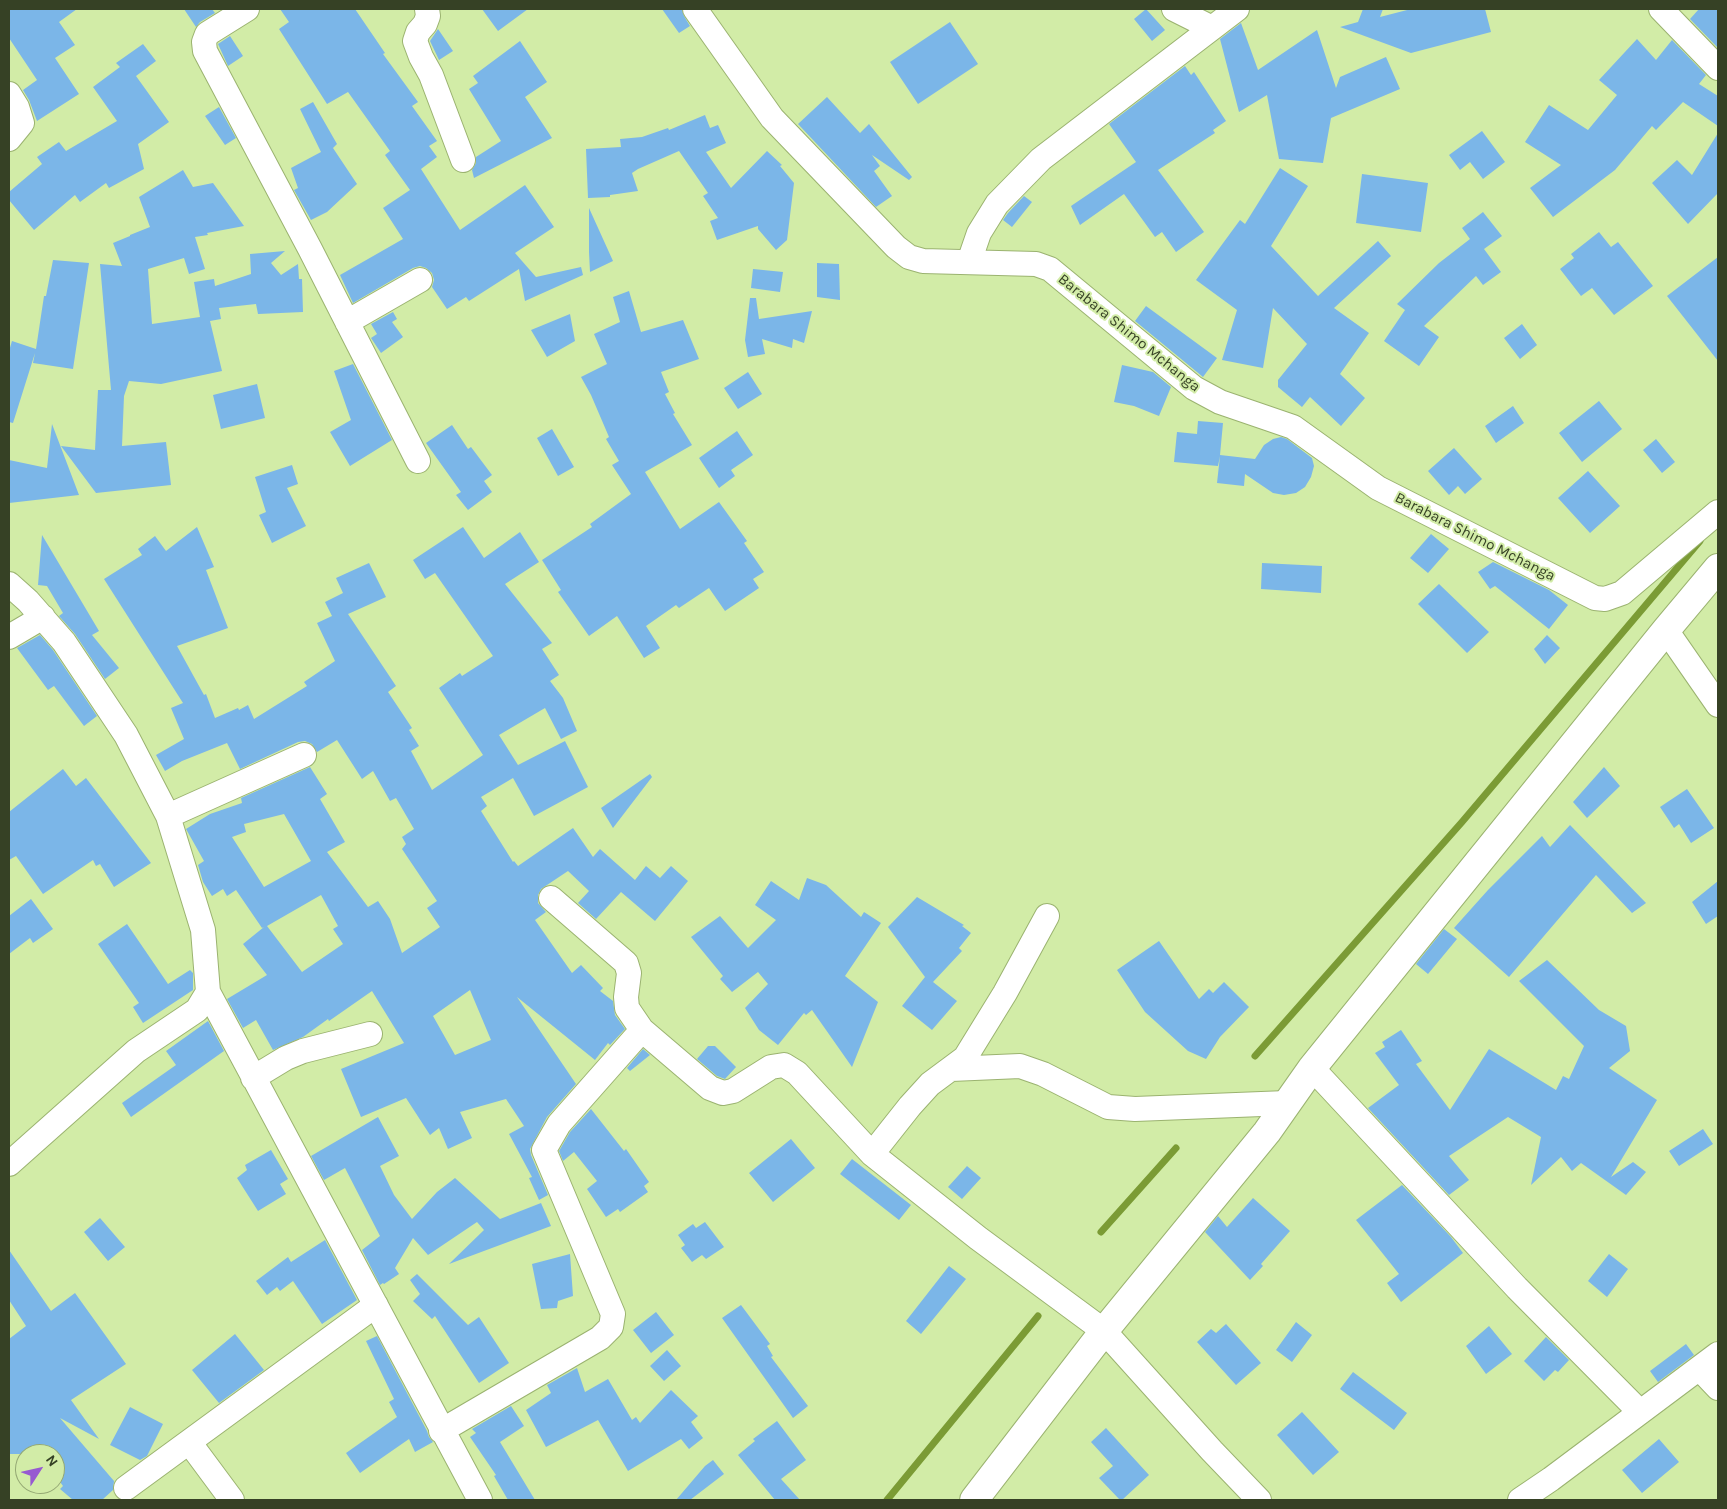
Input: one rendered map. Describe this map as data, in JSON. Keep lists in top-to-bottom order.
{
  "streets": {
    "street": ["Barabara Shimo Mchanga"]
  },
  "north": "top right"
}
